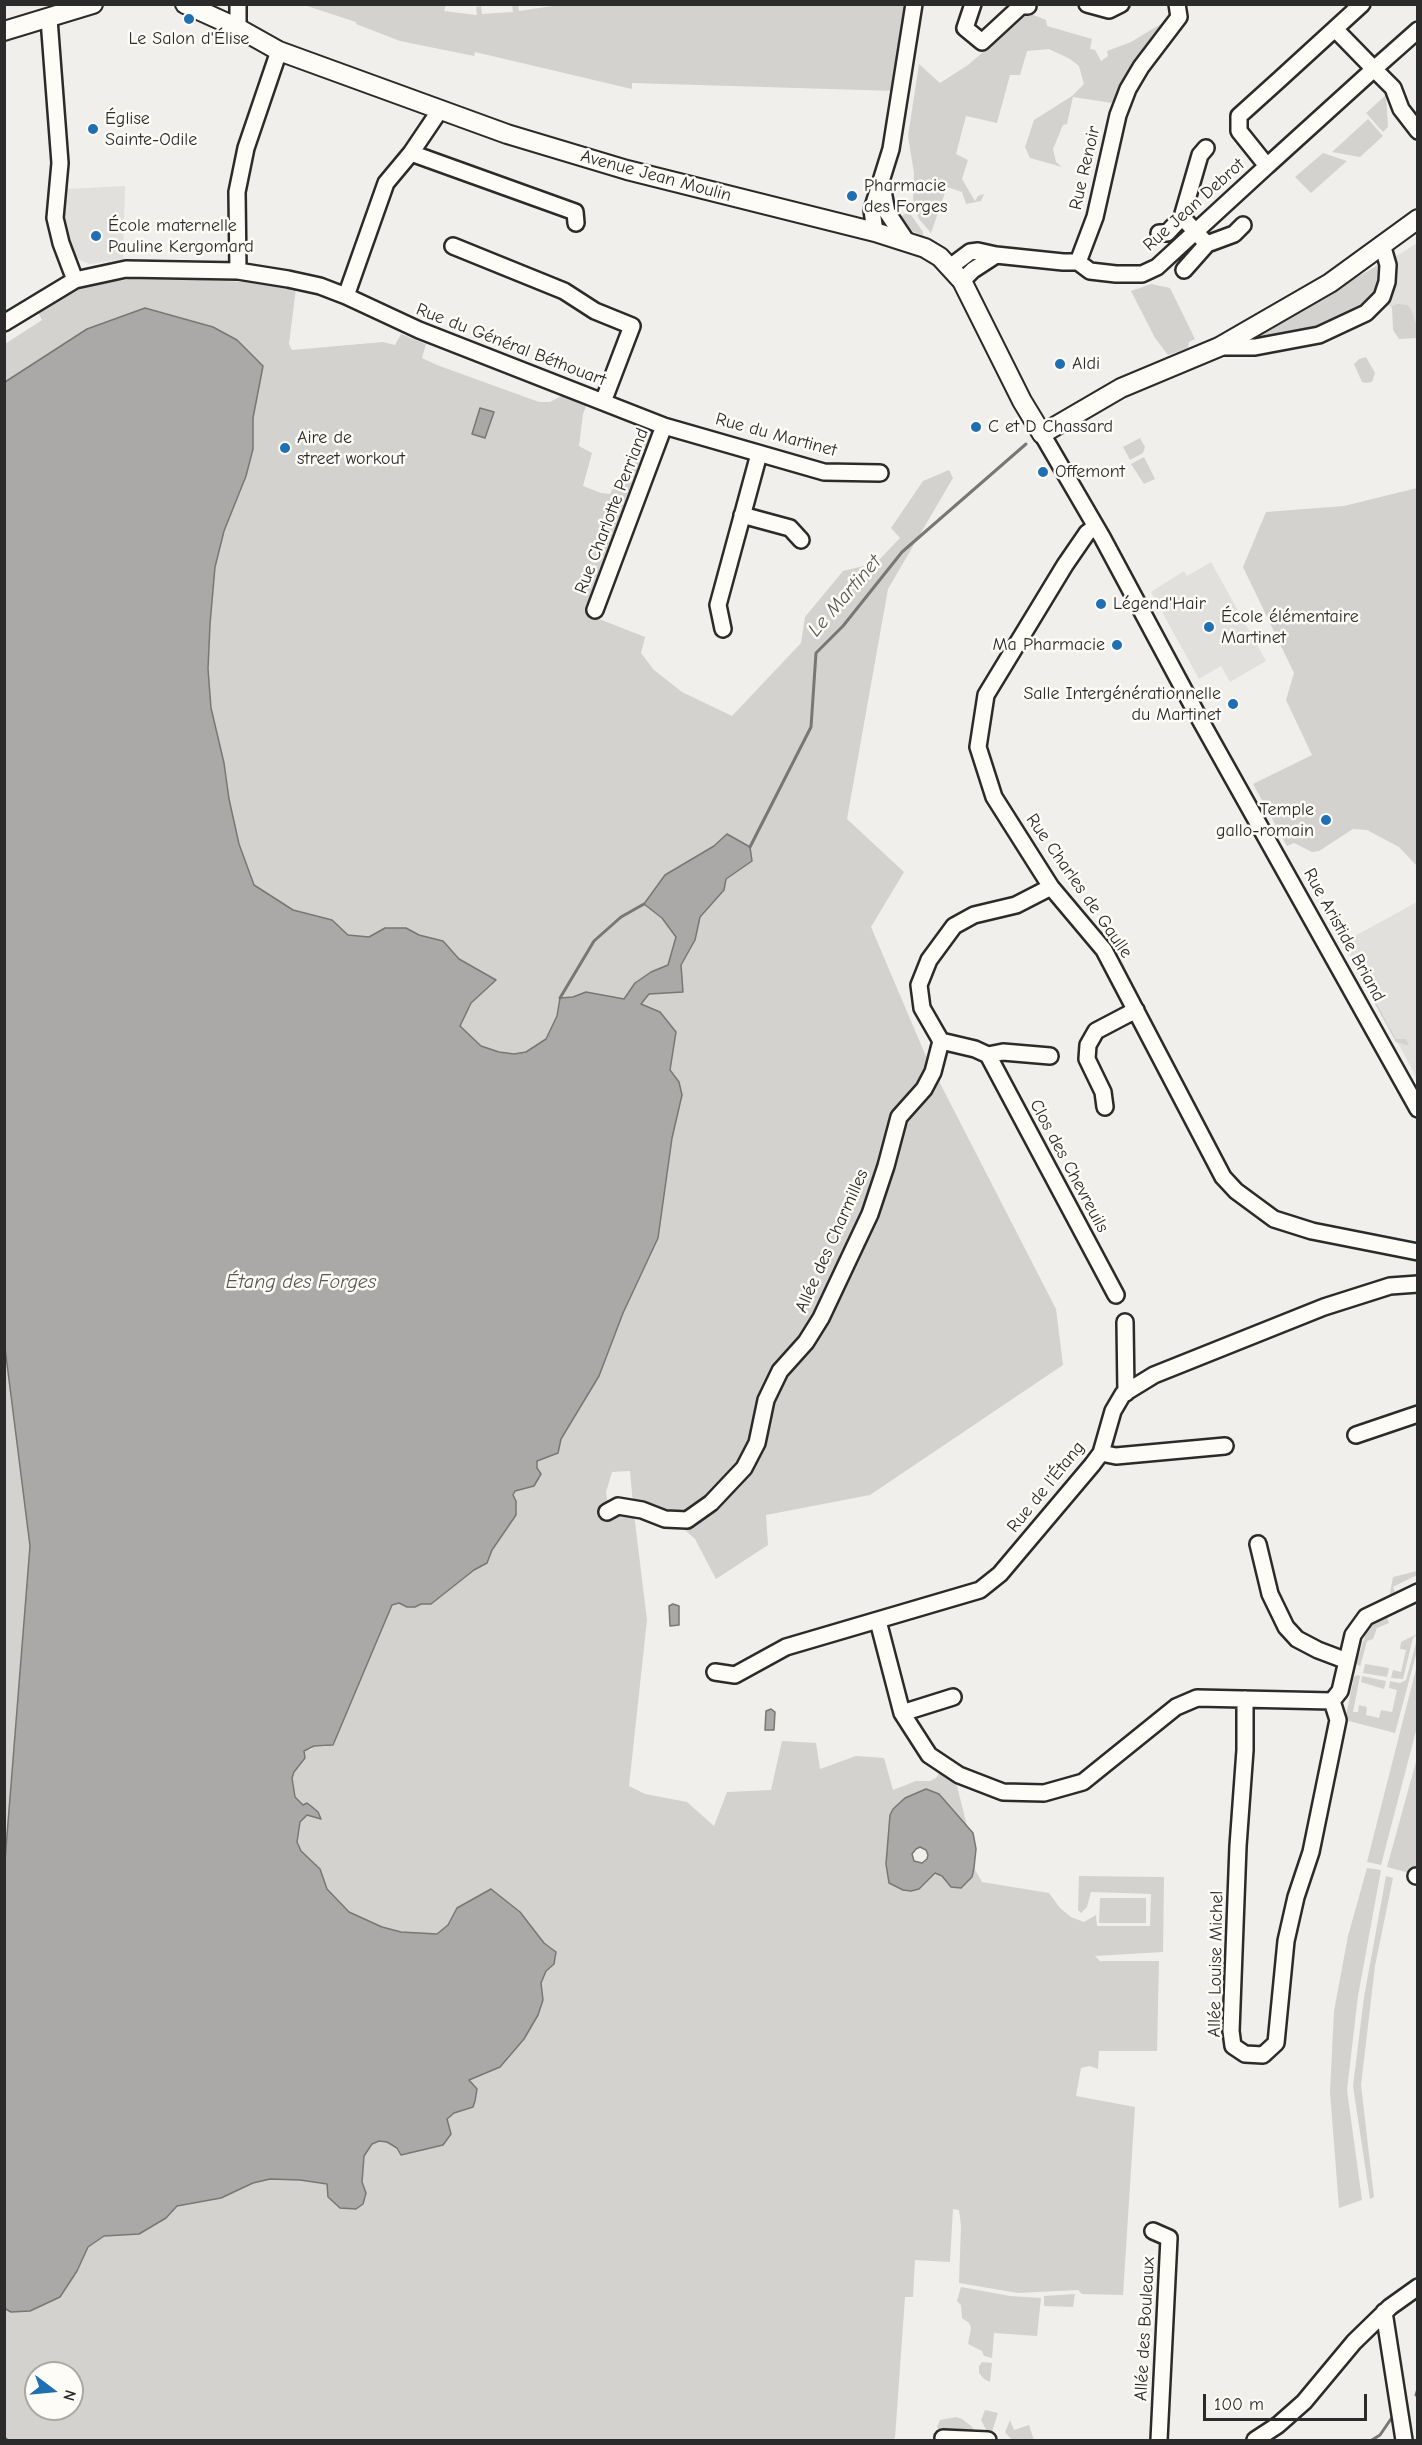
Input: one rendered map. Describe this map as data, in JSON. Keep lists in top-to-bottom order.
{
  "streets": {
    "main road": ["Avenue Jean Moulin"],
    "street": [
      "Rue Renoir",
      "Rue Jean Debrot",
      "Rue du Général Béthouart",
      "Rue du Martinet",
      "Rue Charlotte Perriand",
      "Rue Charles de Gaulle",
      "Rue Aristide Briand",
      "Clos des Chevreuils",
      "Allée des Charmilles",
      "Rue de l'Étang",
      "Allée Louise Michel",
      "Allée des Bouleaux"
    ]
  },
  "crossings": [
    ["Rue Renoir", "Rue Jean Debrot"],
    ["Avenue Jean Moulin", "Rue Aristide Briand"],
    ["Rue du Général Béthouart", "Rue du Martinet"],
    ["Rue du Général Béthouart", "Rue Charlotte Perriand"],
    ["Rue du Martinet", "Rue Charlotte Perriand"],
    ["Rue Charles de Gaulle", "Rue Aristide Briand"]
  ],
  "water": ["Le Martinet", "Étang des Forges"],
  "places": [
    "Le Salon d'Élise",
    "Église Sainte-Odile",
    "Pharmacie des Forges",
    "École maternelle Pauline Kergomard",
    "Aldi",
    "C et D Chassard",
    "Aire de street workout",
    "Offemont",
    "Légend'Hair",
    "École élémentaire Martinet",
    "Ma Pharmacie",
    "Salle Intergénérationnelle du Martinet",
    "Temple gallo-romain"
  ],
  "scale_bar": "100 m",
  "north": "right"
}
